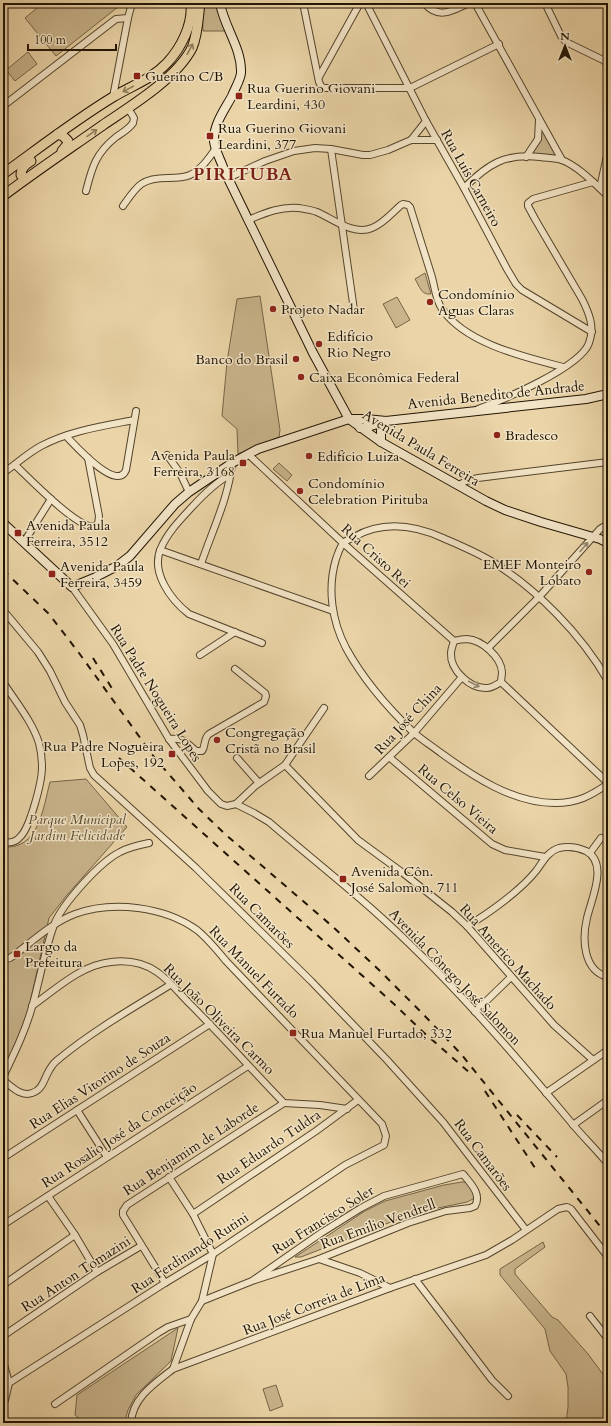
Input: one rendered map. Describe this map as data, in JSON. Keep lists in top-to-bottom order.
{
  "streets": {
    "main road": ["Avenida Benedito de Andrade", "Avenida Paula Ferreira"],
    "street": [
      "Rua Luís Carneiro",
      "Rua Cristo Rei",
      "Rua Padre Nogueira Lopes",
      "Rua José China",
      "Rua Celso Vieira",
      "Rua Camarões",
      "Rua Americo Machado",
      "Rua Manuel Furtado",
      "Avenida Cônego José Salomon",
      "Rua João Oliveira Carmo",
      "Rua Elias Vitorino de Souza",
      "Rua Rosalio José da Conceição",
      "Rua Eduardo Tuldra",
      "Rua Benjamim de Laborde",
      "Rua Francisco Soler",
      "Rua Emilio Vendrell",
      "Rua Ferdinando Rutini",
      "Rua Anton Tomazini",
      "Rua José Correia de Lima"
    ]
  },
  "crossings": [
    ["Avenida Benedito de Andrade", "Avenida Paula Ferreira"],
    ["Avenida Paula Ferreira", "Rua Cristo Rei"],
    ["Avenida Paula Ferreira", "Rua Padre Nogueira Lopes"],
    ["Rua Cristo Rei", "Rua José China"],
    ["Rua Padre Nogueira Lopes", "Avenida Cônego José Salomon"],
    ["Rua José China", "Rua Celso Vieira"],
    ["Rua Camarões", "Rua José Correia de Lima"],
    ["Rua Manuel Furtado", "Rua Eduardo Tuldra"],
    ["Rua Manuel Furtado", "Rua Ferdinando Rutini"],
    ["Rua João Oliveira Carmo", "Rua Elias Vitorino de Souza"],
    ["Rua João Oliveira Carmo", "Rua Rosalio José da Conceição"],
    ["Rua João Oliveira Carmo", "Rua Benjamim de Laborde"],
    ["Rua Benjamim de Laborde", "Rua Ferdinando Rutini"],
    ["Rua Benjamim de Laborde", "Rua Anton Tomazini"],
    ["Rua Francisco Soler", "Rua Emilio Vendrell"]
  ],
  "districts": ["PIRITUBA"],
  "parks": ["Parque Municipal Jardim Felicidade"],
  "places": {
    "transit": [
      "Guerino C/B",
      "Rua Guerino Giovani Leardini, 430",
      "Rua Guerino Giovani Leardini, 377",
      "Avenida Paula Ferreira, 3168",
      "Avenida Paula Ferreira, 3512",
      "Avenida Paula Ferreira, 3459",
      "Rua Padre Nogueira Lopes, 192",
      "Avenida Côn. José Salomon, 711",
      "Largo da Prefeitura",
      "Rua Manuel Furtado, 332"
    ],
    "other": [
      "Condomínio Aguas Claras",
      "Projeto Nadar",
      "Edifício Rio Negro",
      "Banco do Brasil",
      "Caixa Econômica Federal",
      "Bradesco",
      "Edifício Luiza",
      "Condomínio Celebration Pirituba",
      "EMEF Monteiro Lobato",
      "Congregação Cristã no Brasil"
    ]
  },
  "scale_bar": "100 m",
  "north": "top"
}
